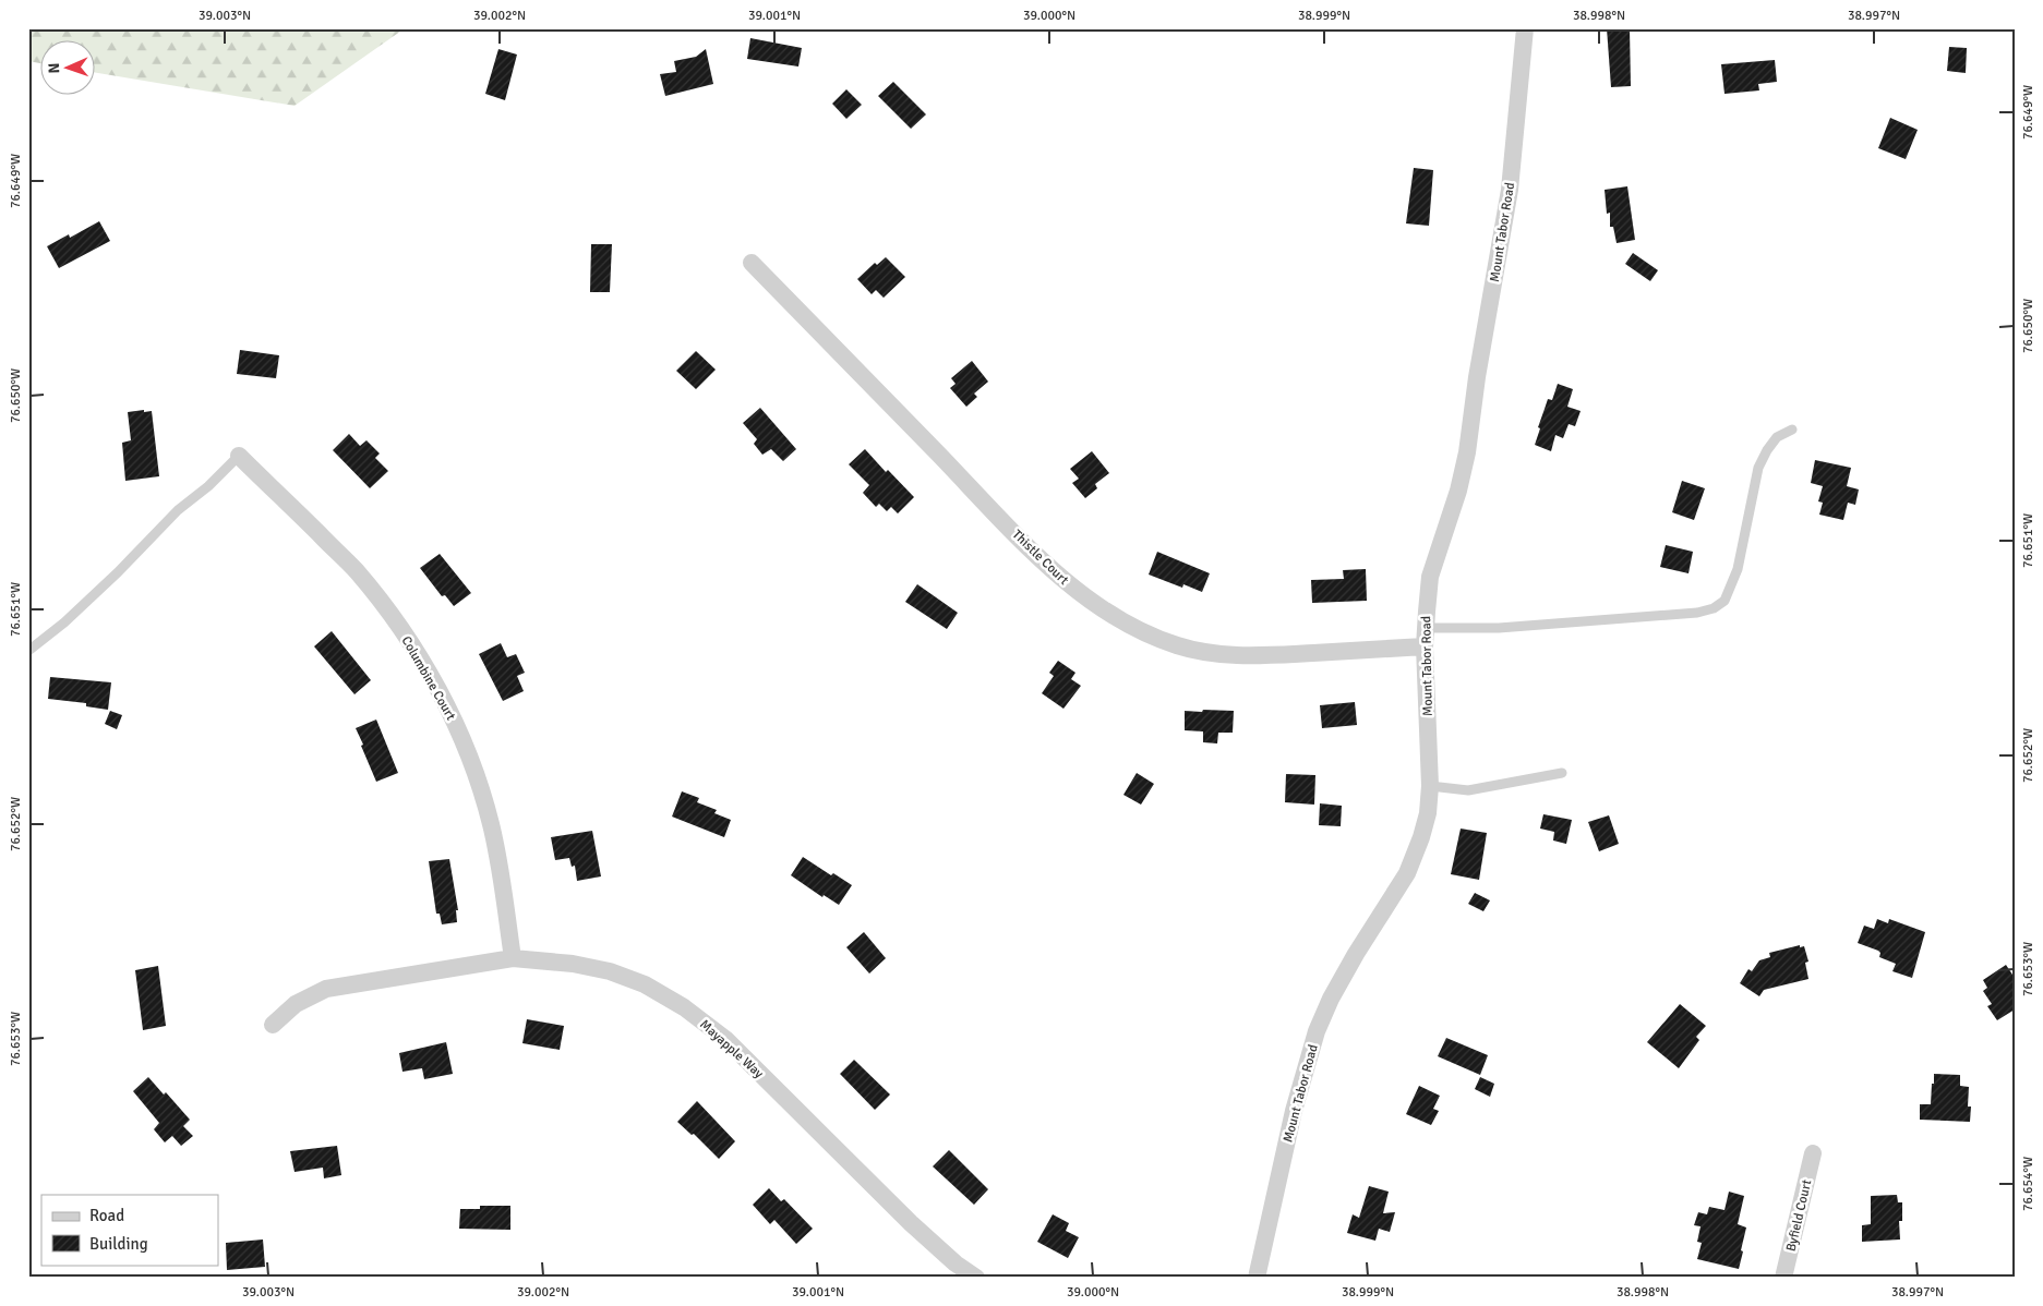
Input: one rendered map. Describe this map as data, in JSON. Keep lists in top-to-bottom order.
{
  "streets": {
    "street": [
      "Mount Tabor Road",
      "Thistle Court",
      "Columbine Court",
      "Mayapple Way",
      "Byfield Court"
    ]
  },
  "crossings": [
    ["Mount Tabor Road", "Thistle Court"],
    ["Columbine Court", "Mayapple Way"]
  ],
  "legend": ["Road", "Building"],
  "north": "left",
  "coordinates": [
    "39.003°N",
    "39.002°N",
    "39.001°N",
    "39.000°N",
    "38.999°N",
    "38.998°N",
    "38.997°N",
    "76.649°W",
    "76.650°W",
    "76.651°W",
    "76.652°W",
    "76.653°W",
    "76.654°W"
  ]
}
